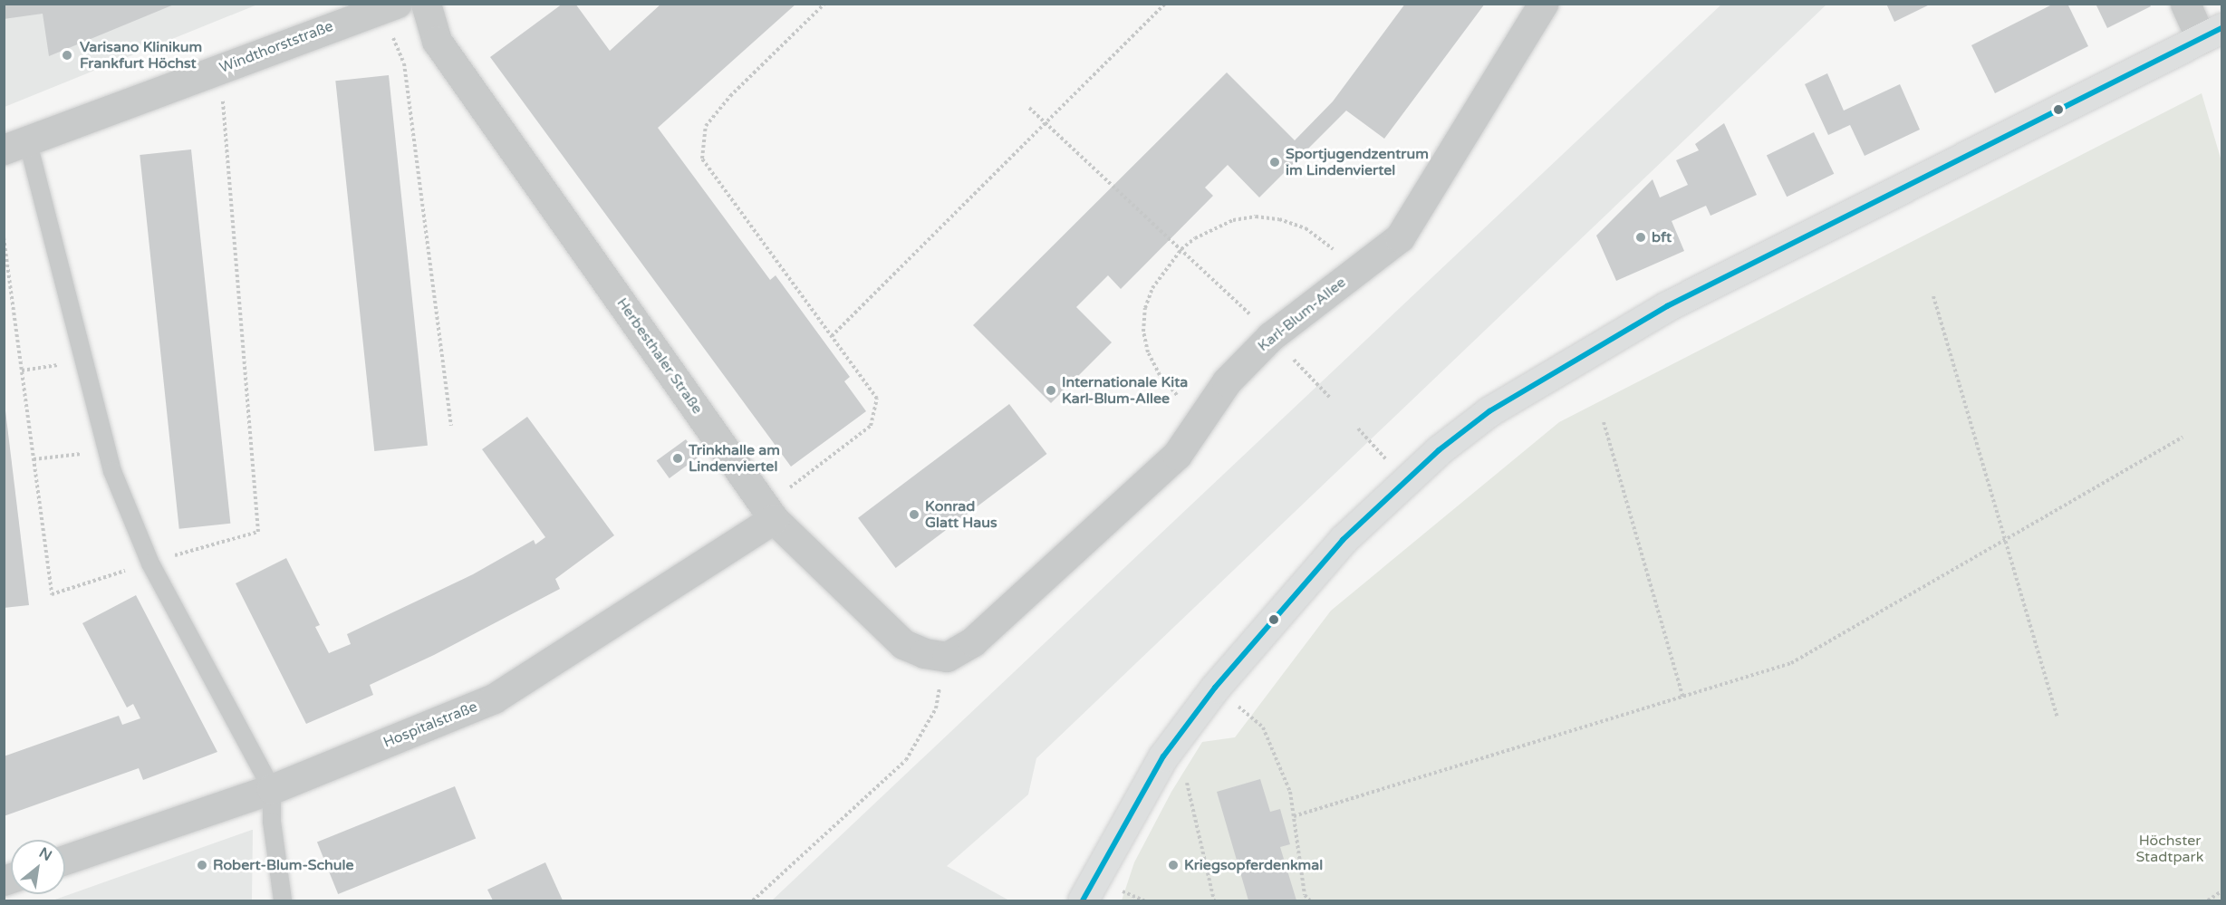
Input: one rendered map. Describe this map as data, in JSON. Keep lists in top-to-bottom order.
{
  "streets": {
    "street": [
      "Windthorststraße",
      "Karl-Blum-Allee",
      "Herbesthaler Straße",
      "Hospitalstraße"
    ]
  },
  "crossings": [
    ["Karl-Blum-Allee", "Herbesthaler Straße"],
    ["Herbesthaler Straße", "Hospitalstraße"]
  ],
  "parks": ["Höchster Stadtpark"],
  "places": [
    "Varisano Klinikum Frankfurt Höchst",
    "Sportjugendzentrum im Lindenviertel",
    "bft",
    "Internationale Kita Karl-Blum-Allee",
    "Trinkhalle am Lindenviertel",
    "Konrad Glatt Haus",
    "Robert-Blum-Schule",
    "Kriegsopferdenkmal"
  ],
  "north": "top right"
}
